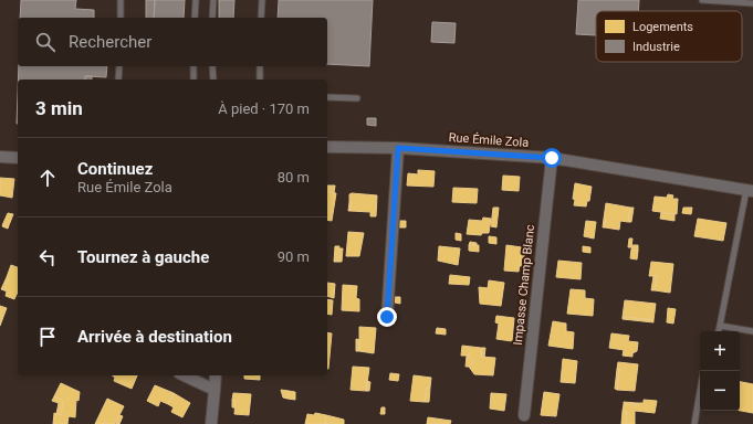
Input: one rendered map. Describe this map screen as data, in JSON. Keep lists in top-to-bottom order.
{
  "streets": {
    "street": ["Rue Émile Zola", "Impasse Champ Blanc"]
  },
  "crossings": [
    ["Rue Émile Zola", "Impasse Champ Blanc"]
  ],
  "legend": ["Logements", "Industrie"],
  "page": {
    "search": "Rechercher",
    "heading": ["3 min", "À pied · 170 m"],
    "list": [
      ["Continuez", "Rue Émile Zola", "80 m"],
      ["Tournez à gauche", "90 m"],
      "Arrivée à destination"
    ],
    "map_buttons": ["+", "−"]
  }
}
